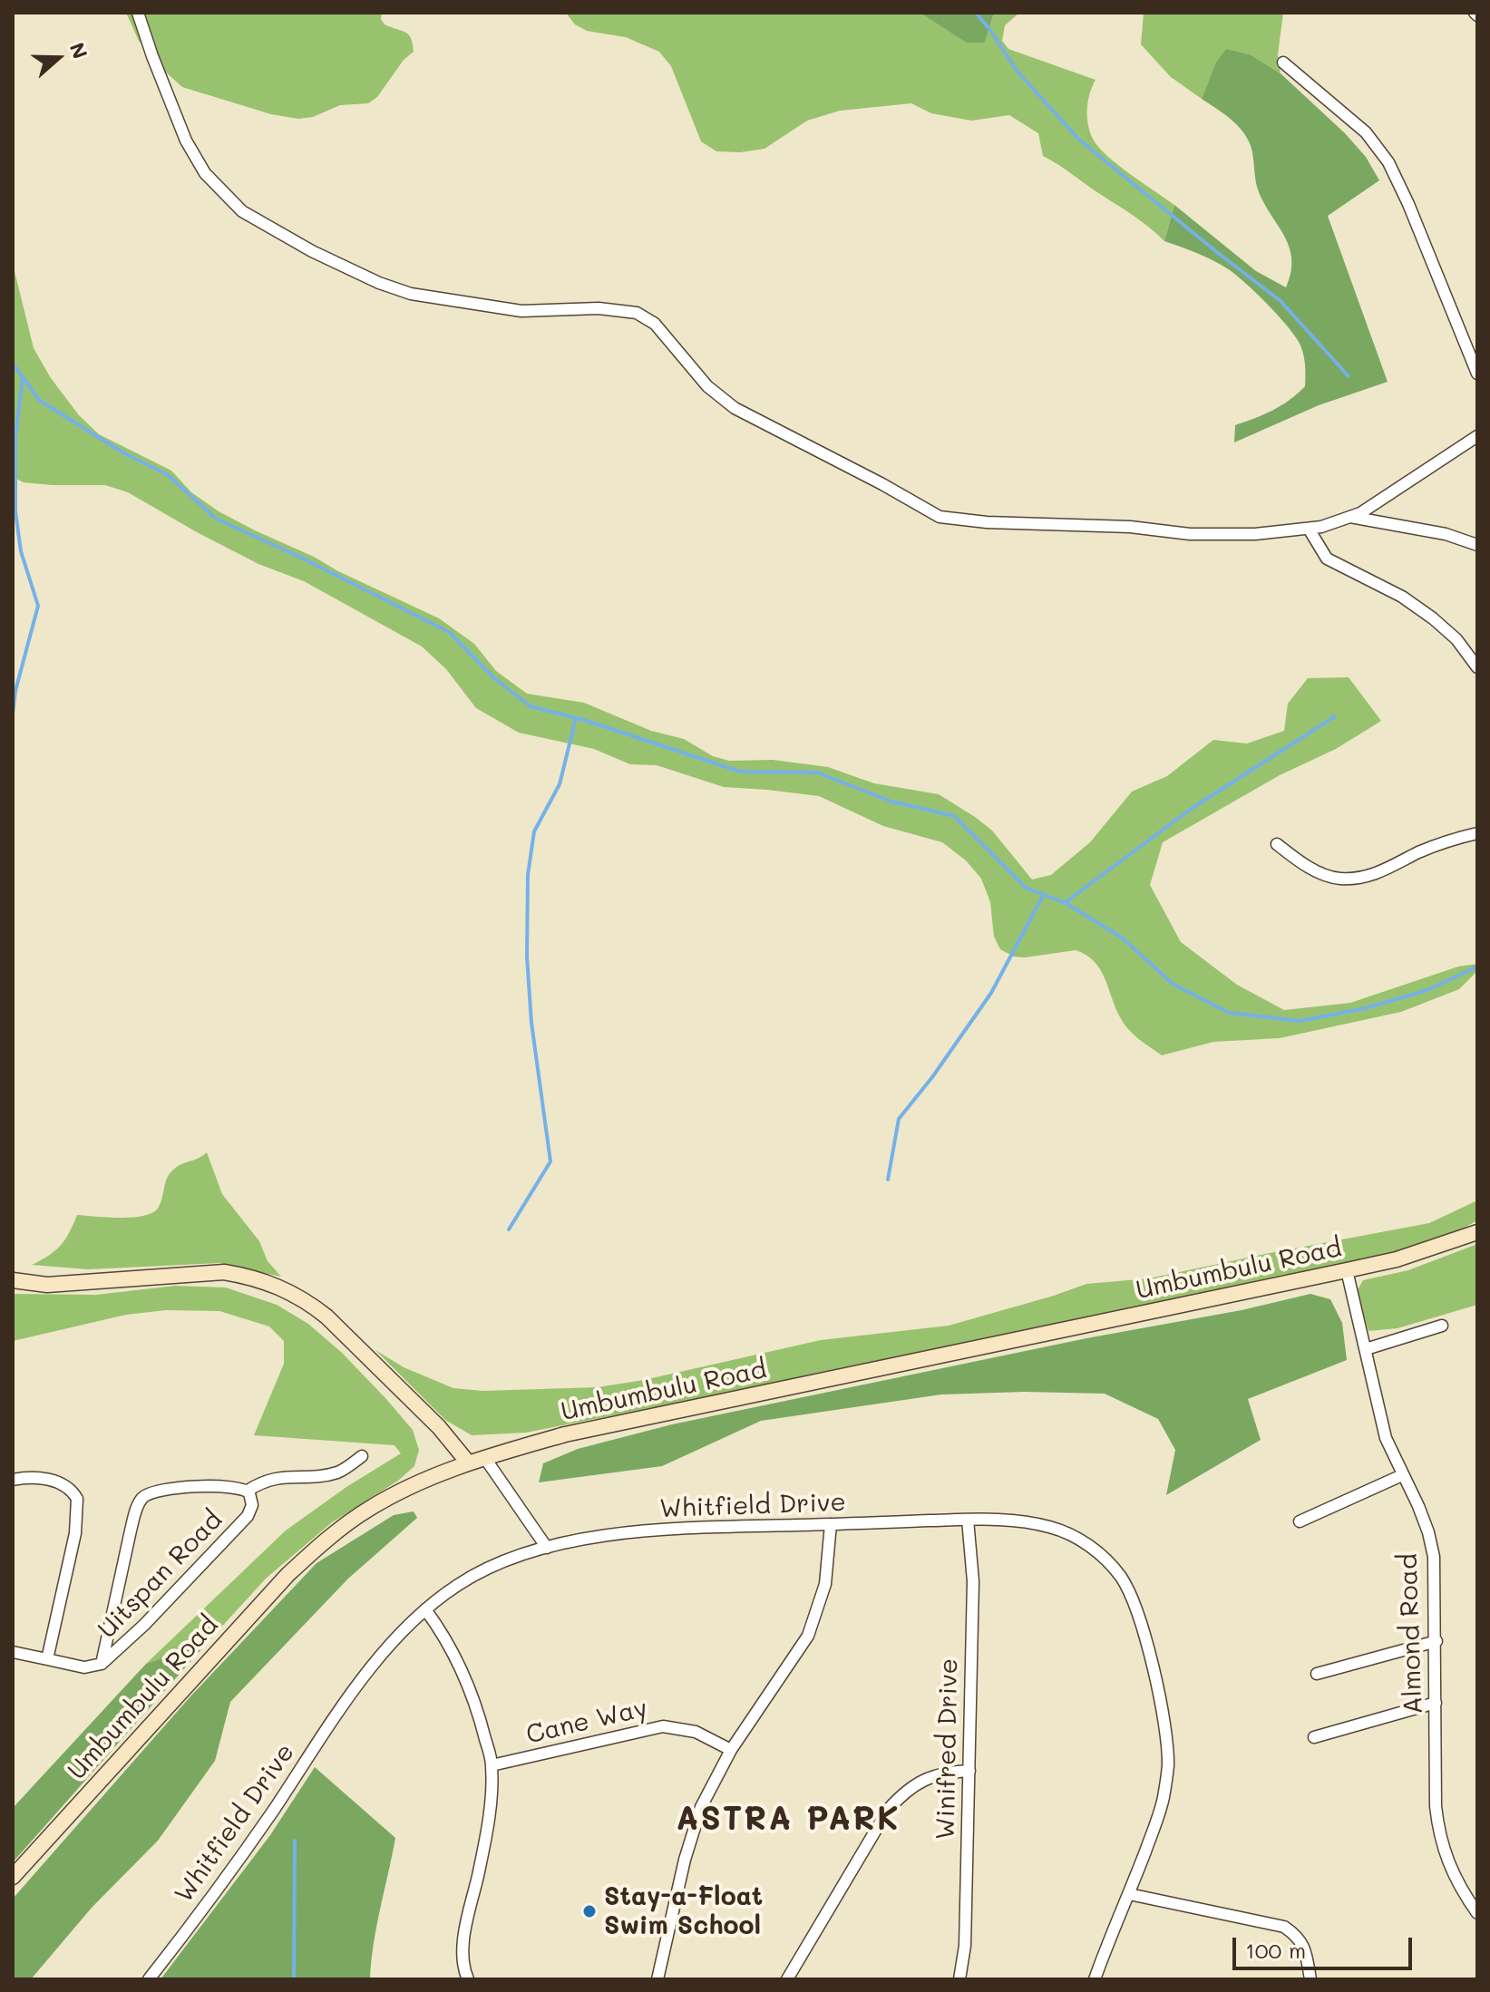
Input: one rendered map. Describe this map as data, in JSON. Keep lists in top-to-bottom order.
{
  "streets": {
    "main road": ["Umbumbulu Road"],
    "street": [
      "Whitfield Drive",
      "Uitspan Road",
      "Almond Road",
      "Cane Way",
      "Winifred Drive"
    ]
  },
  "crossings": [
    ["Umbumbulu Road", "Almond Road"],
    ["Whitfield Drive", "Winifred Drive"]
  ],
  "districts": ["ASTRA PARK"],
  "places": ["Stay-a-Float Swim School"],
  "scale_bar": "100 m",
  "north": "right"
}
